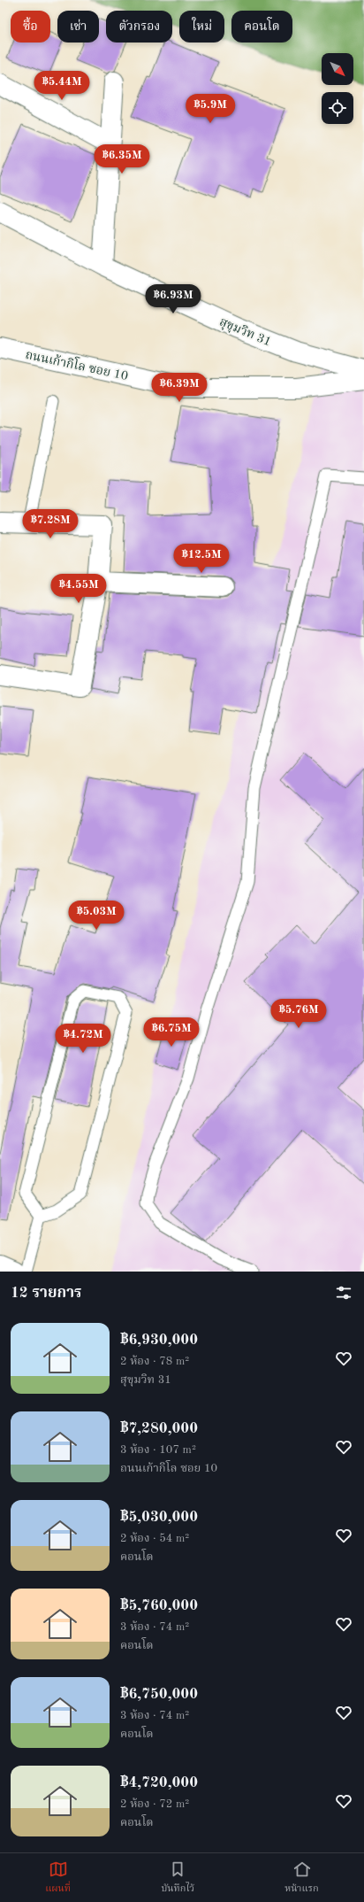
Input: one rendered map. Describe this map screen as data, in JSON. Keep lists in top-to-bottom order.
{
  "streets": {
    "street": ["สุขุมวิท 31", "ถนนเก้ากิโล ซอย 10"]
  },
  "north": "bottom right",
  "page": {
    "chip": [
      "ซื้อ",
      "เช่า",
      "ตัวกรอง",
      "ใหม่",
      "คอนโด"
    ],
    "price": [
      "฿5.44M",
      "฿5.9M",
      "฿6.35M",
      "฿6.93M",
      "฿6.39M",
      "฿7.28M",
      "฿12.5M",
      "฿4.55M",
      "฿5.03M",
      "฿5.76M",
      "฿6.75M",
      "฿4.72M"
    ],
    "heading": "12 รายการ",
    "list": [
      {
        "name": "฿6,930,000",
        "note": "2 ห้อง · 78 m² · สุขุมวิท 31"
      },
      {
        "name": "฿7,280,000",
        "note": "3 ห้อง · 107 m² · ถนนเก้ากิโล ซอย 10"
      },
      {
        "name": "฿5,030,000",
        "note": "2 ห้อง · 54 m² · คอนโด"
      },
      {
        "name": "฿5,760,000",
        "note": "3 ห้อง · 74 m² · คอนโด"
      },
      {
        "name": "฿6,750,000",
        "note": "3 ห้อง · 74 m² · คอนโด"
      },
      {
        "name": "฿4,720,000",
        "note": "2 ห้อง · 72 m² · คอนโด"
      }
    ],
    "tabs": ["แผนที่", "บันทึกไว้", "หน้าแรก"]
  }
}
